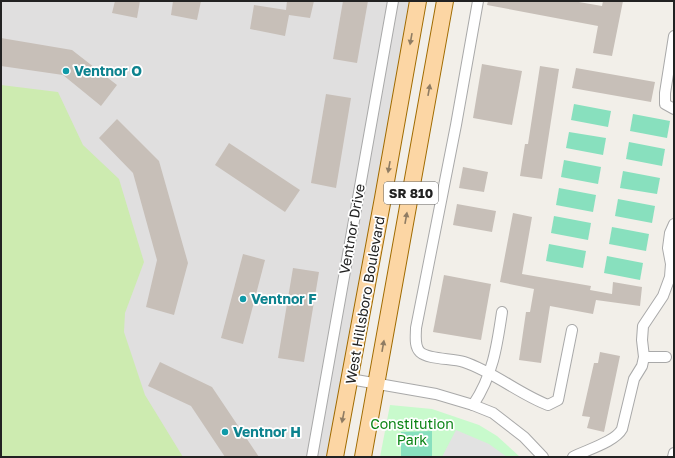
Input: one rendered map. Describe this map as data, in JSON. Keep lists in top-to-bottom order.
{
  "streets": {
    "main road": ["SR 810", "West Hillsboro Boulevard"],
    "street": ["Ventnor Drive"]
  },
  "parks": ["Constitution Park"],
  "places": ["Ventnor O", "Ventnor F", "Ventnor H"]
}
